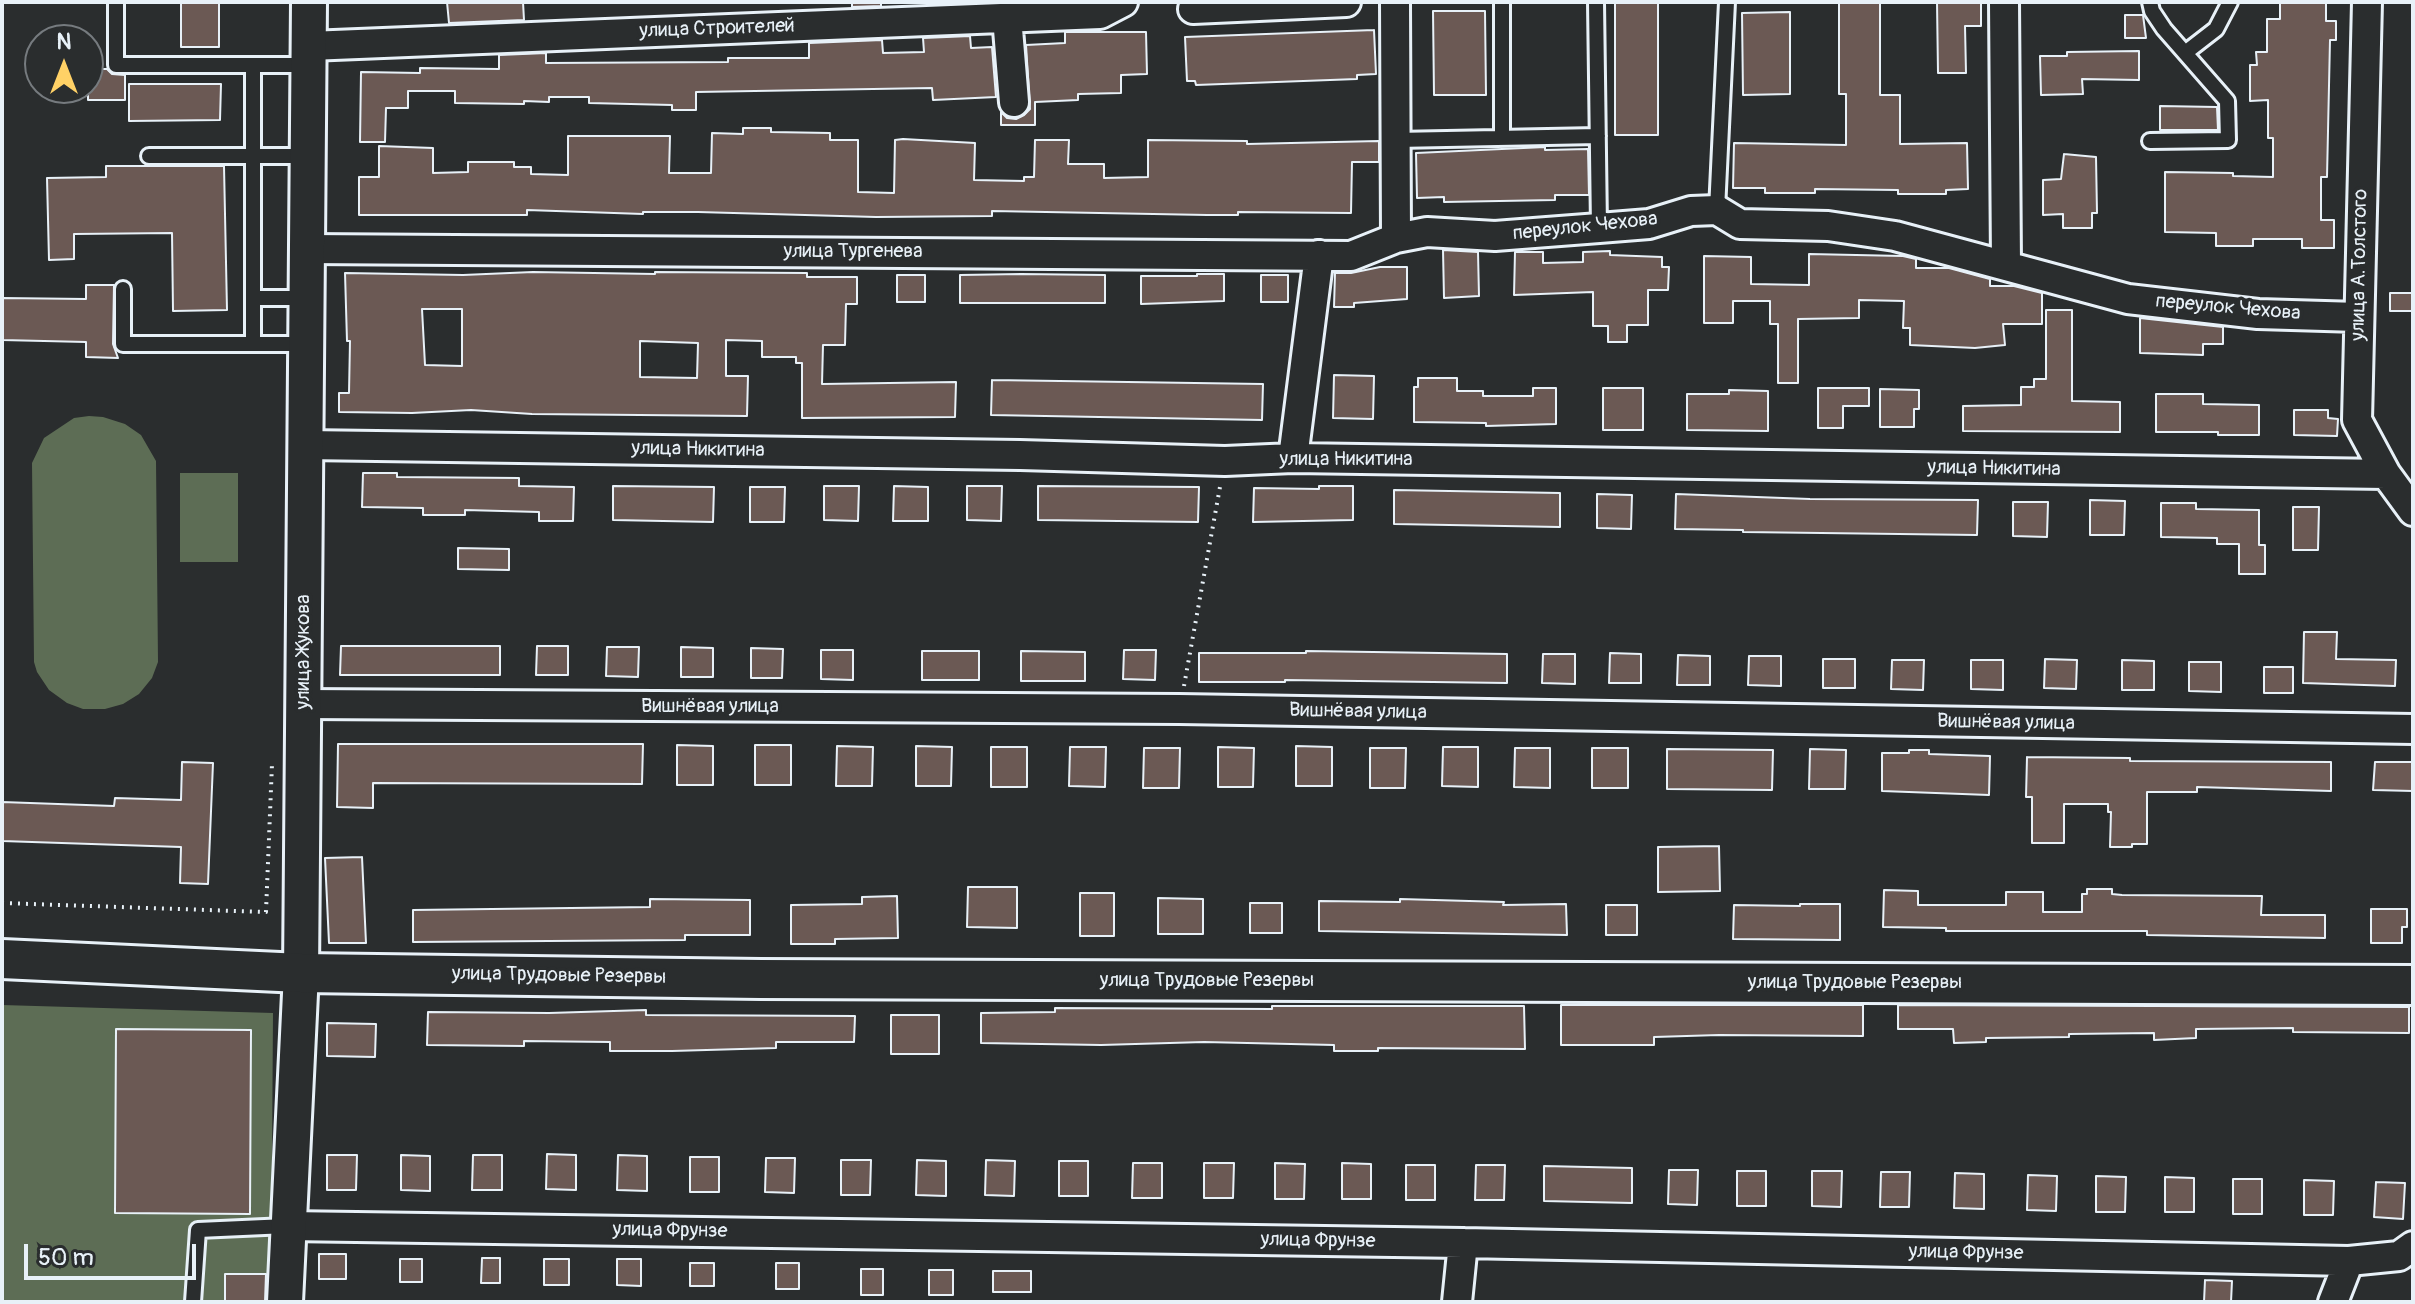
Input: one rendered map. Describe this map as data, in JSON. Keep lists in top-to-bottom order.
{
  "streets": {
    "main road": ["улица Трудовые Резервы"],
    "street": [
      "улица Строителей",
      "переулок Чехова",
      "улица Тургенева",
      "улица А.Толстого",
      "улица Никитина",
      "улица Жукова",
      "Вишнёвая улица",
      "улица Фрунзе"
    ]
  },
  "crossings": [
    ["улица Строителей", "улица Жукова"],
    ["переулок Чехова", "улица Тургенева"],
    ["переулок Чехова", "улица А.Толстого"],
    ["улица Тургенева", "улица Жукова"],
    ["улица А.Толстого", "улица Никитина"],
    ["улица Никитина", "улица Жукова"],
    ["улица Жукова", "Вишнёвая улица"],
    ["улица Жукова", "улица Трудовые Резервы"],
    ["улица Жукова", "улица Фрунзе"]
  ],
  "scale_bar": "50 m",
  "north": "top"
}
